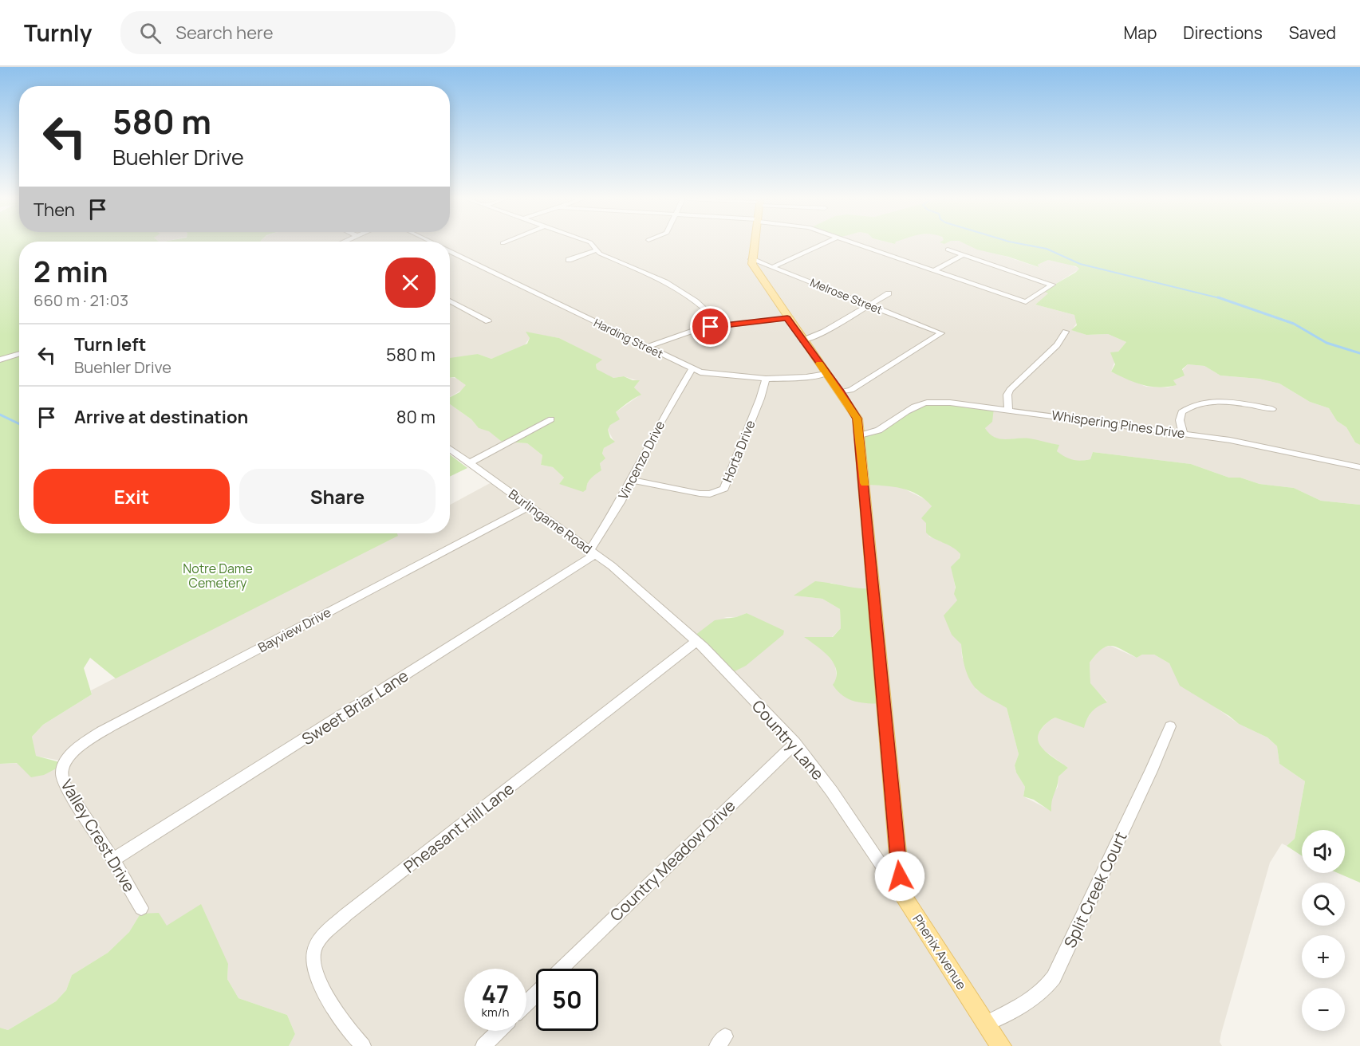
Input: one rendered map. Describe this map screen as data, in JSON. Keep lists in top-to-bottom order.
{
  "streets": {
    "main road": ["Phenix Avenue"],
    "street": [
      "Melrose Street",
      "Harding Street",
      "Whispering Pines Drive",
      "Horta Drive",
      "Vincenzo Drive",
      "Burlingame Road",
      "Bayview Drive",
      "Sweet Briar Lane",
      "Country Lane",
      "Pheasant Hill Lane",
      "Valley Crest Drive",
      "Country Meadow Drive",
      "Split Creek Court"
    ]
  },
  "crossings": [
    ["Melrose Street", "Phenix Avenue"],
    ["Harding Street", "Horta Drive"],
    ["Harding Street", "Vincenzo Drive"],
    ["Harding Street", "Phenix Avenue"],
    ["Whispering Pines Drive", "Phenix Avenue"],
    ["Horta Drive", "Vincenzo Drive"],
    ["Vincenzo Drive", "Burlingame Road"],
    ["Vincenzo Drive", "Sweet Briar Lane"],
    ["Burlingame Road", "Bayview Drive"],
    ["Burlingame Road", "Sweet Briar Lane"],
    ["Burlingame Road", "Country Lane"],
    ["Bayview Drive", "Valley Crest Drive"],
    ["Sweet Briar Lane", "Valley Crest Drive"],
    ["Country Lane", "Pheasant Hill Lane"],
    ["Country Lane", "Country Meadow Drive"],
    ["Country Lane", "Phenix Avenue"],
    ["Split Creek Court", "Phenix Avenue"]
  ],
  "parks": ["Notre Dame Cemetery"],
  "page": {
    "header": "Turnly",
    "search": "Search here",
    "nav": ["Map", "Directions", "Saved"],
    "turn": ["580 m", "Buehler Drive"],
    "then": "Then",
    "heading": ["2 min", "660 m · 21:03"],
    "list": [
      {
        "name": "Turn left",
        "note": "Buehler Drive",
        "value": "580 m"
      },
      {
        "name": "Arrive at destination",
        "value": "80 m"
      }
    ],
    "buttons": ["Exit", "Share"],
    "map_buttons": ["+", "−"],
    "speed": "47 km/h",
    "limit": "50"
  }
}
